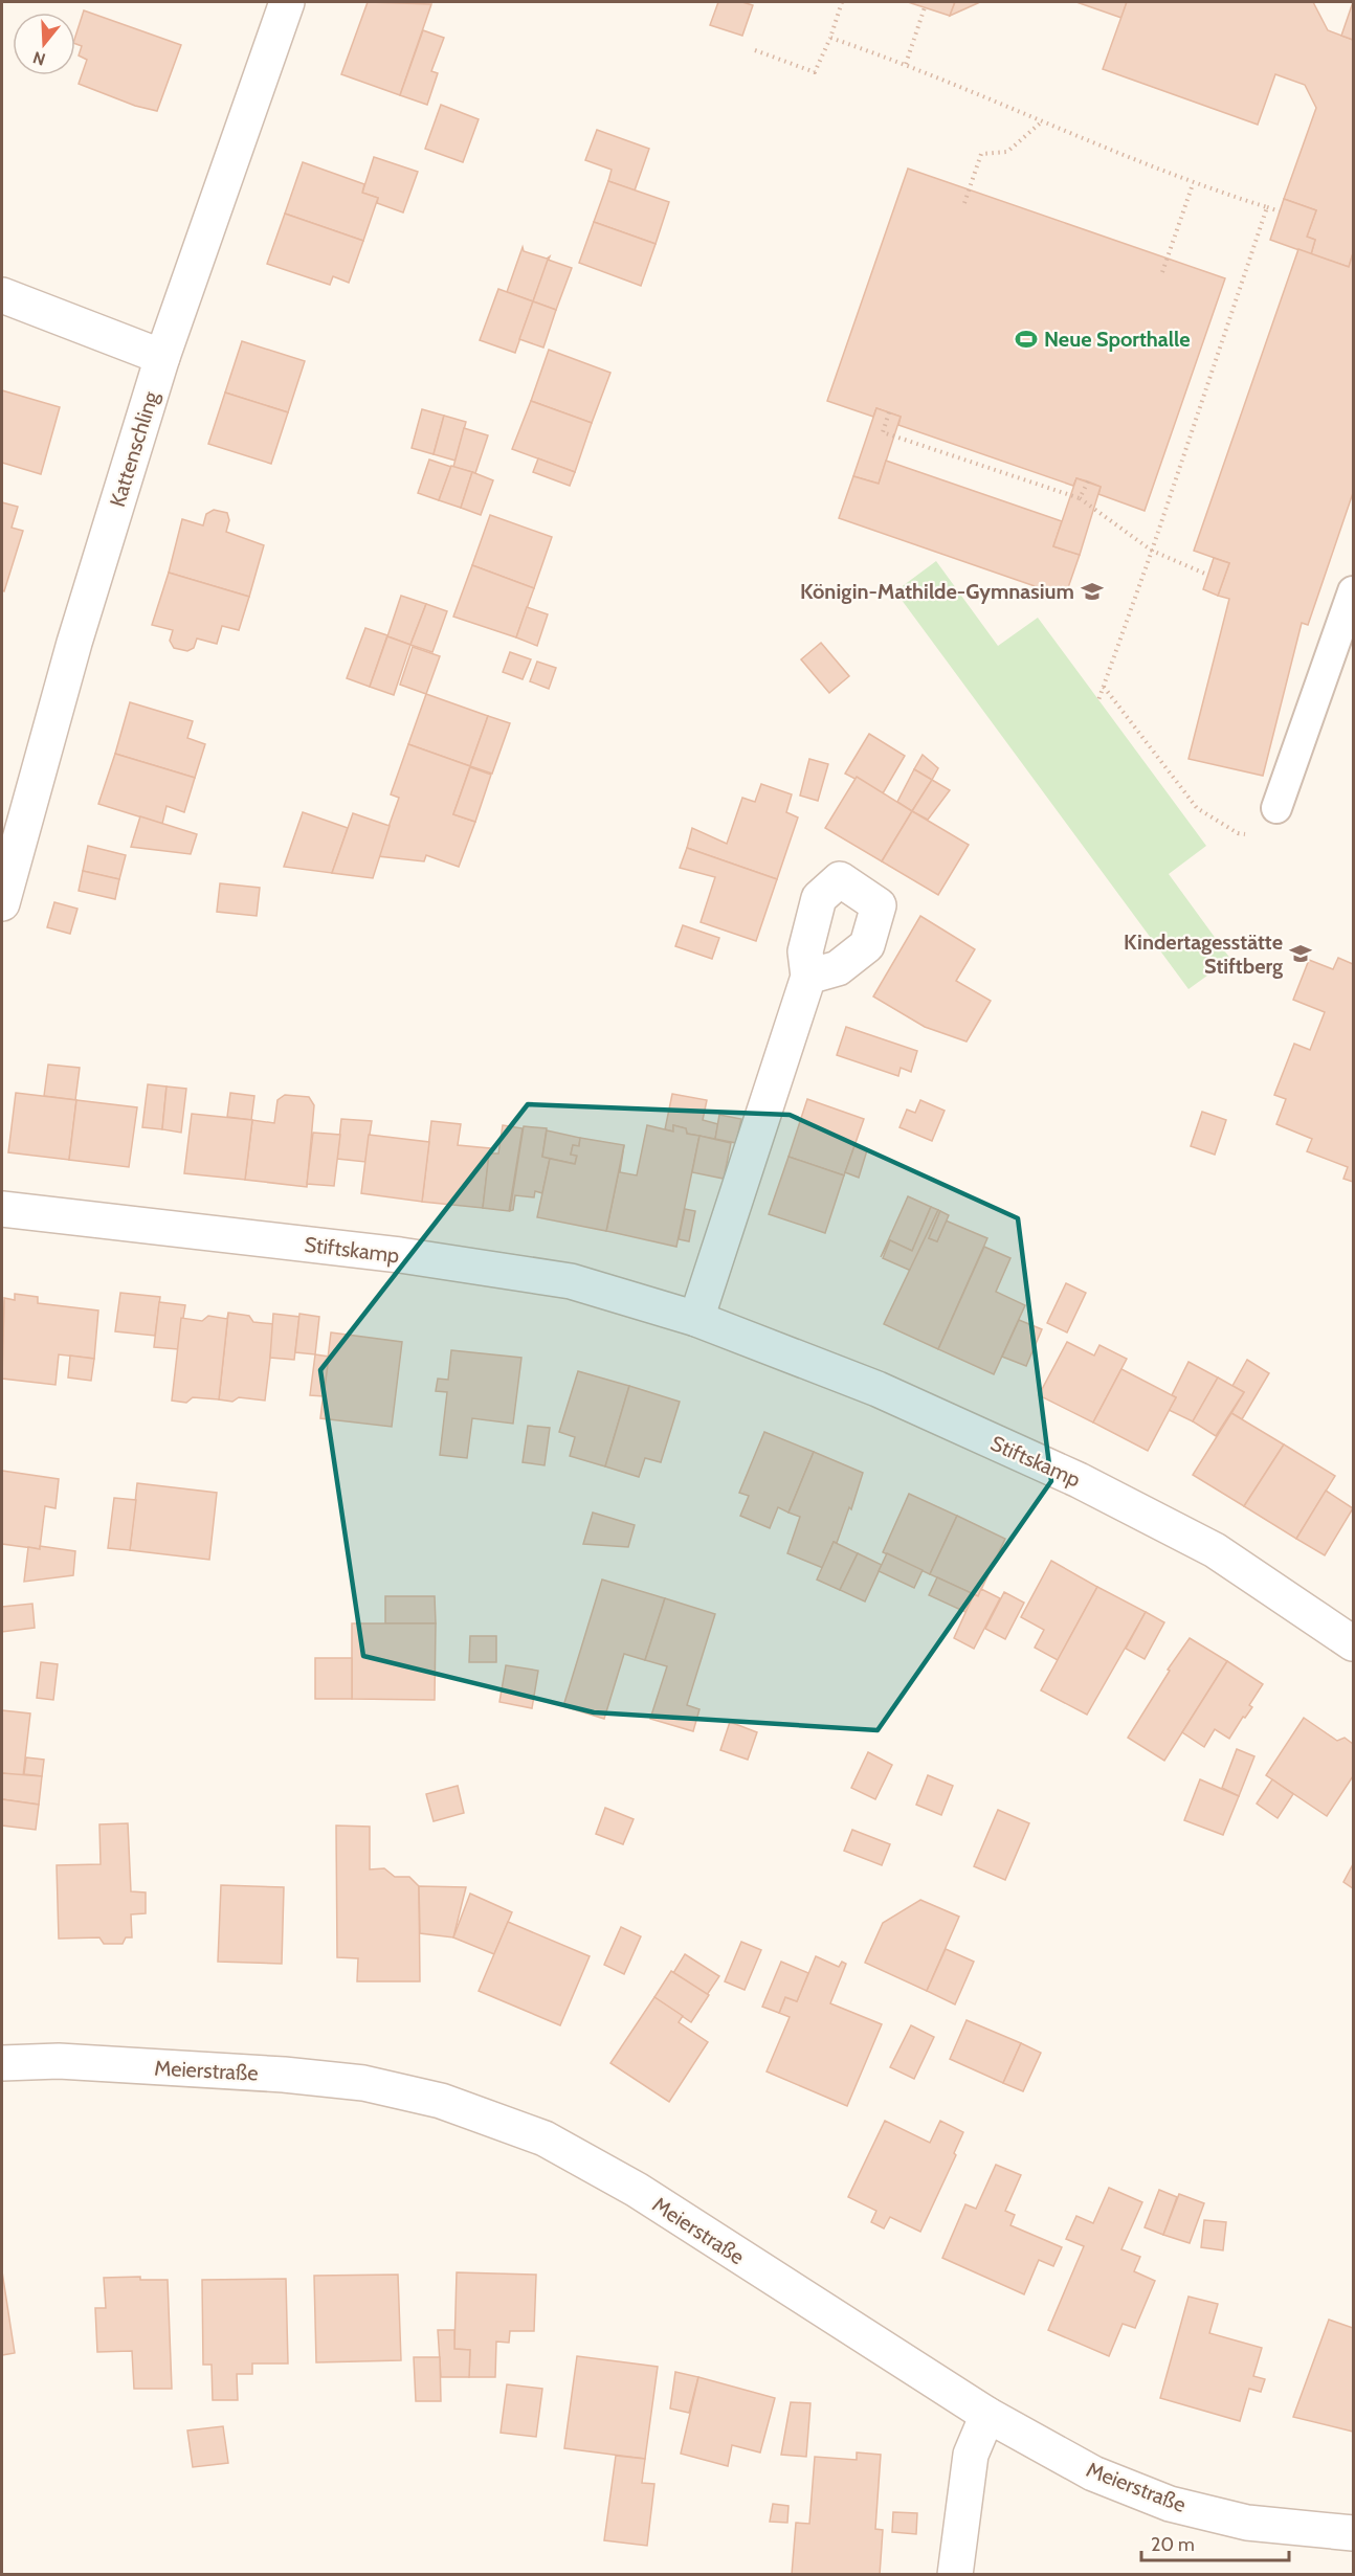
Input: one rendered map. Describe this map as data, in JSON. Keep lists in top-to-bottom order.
{
  "streets": {
    "street": ["Kattenschling", "Stiftskamp", "Meierstraße"]
  },
  "places": {
    "sports": ["Neue Sporthalle"],
    "school or university": ["Königin-Mathilde-Gymnasium", "Kindertagesstätte Stiftberg"]
  },
  "scale_bar": "20 m",
  "north": "bottom"
}
